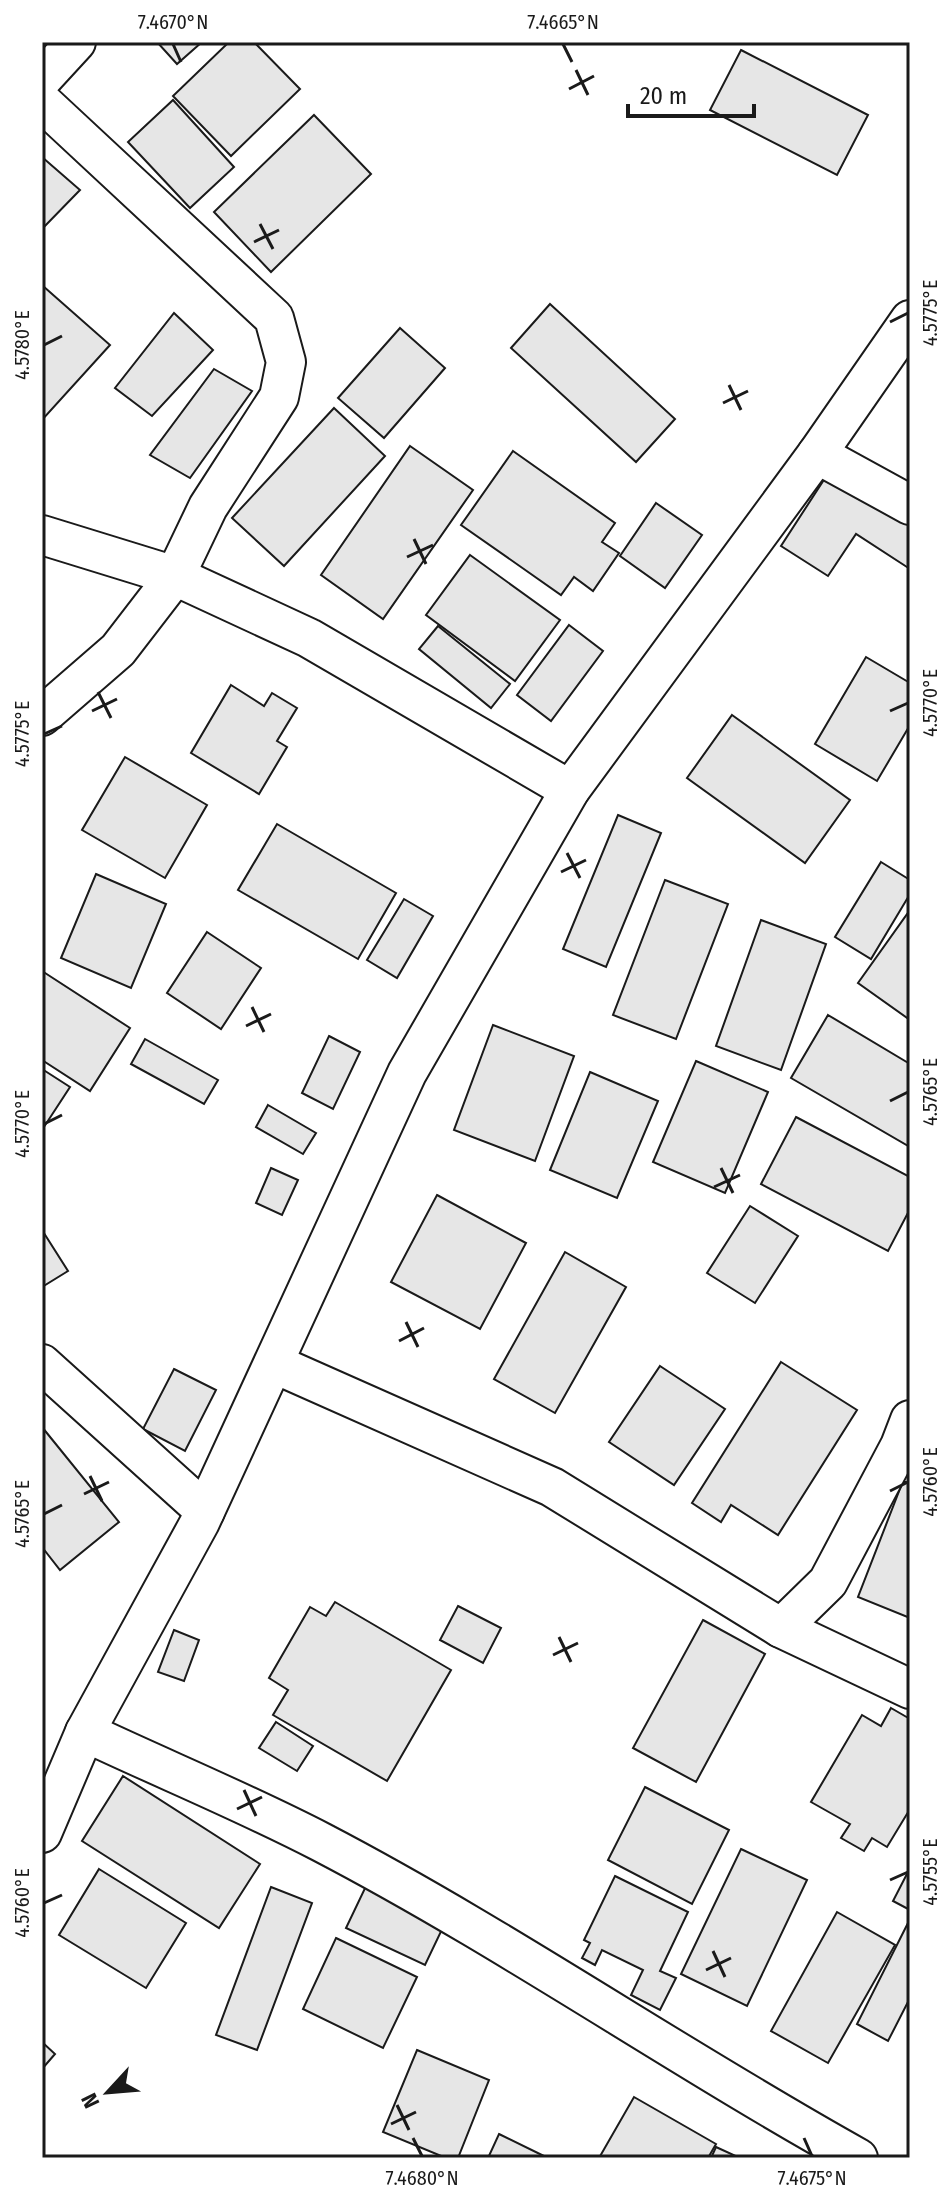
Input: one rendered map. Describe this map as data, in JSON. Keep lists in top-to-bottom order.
{
  "scale_bar": "20 m",
  "north": "bottom left",
  "coordinates": [
    "7.4670°N",
    "7.4665°N",
    "4.5775°E",
    "4.5780°E",
    "4.5770°E",
    "4.5765°E",
    "4.5760°E",
    "4.5755°E",
    "7.4680°N",
    "7.4675°N"
  ]
}
